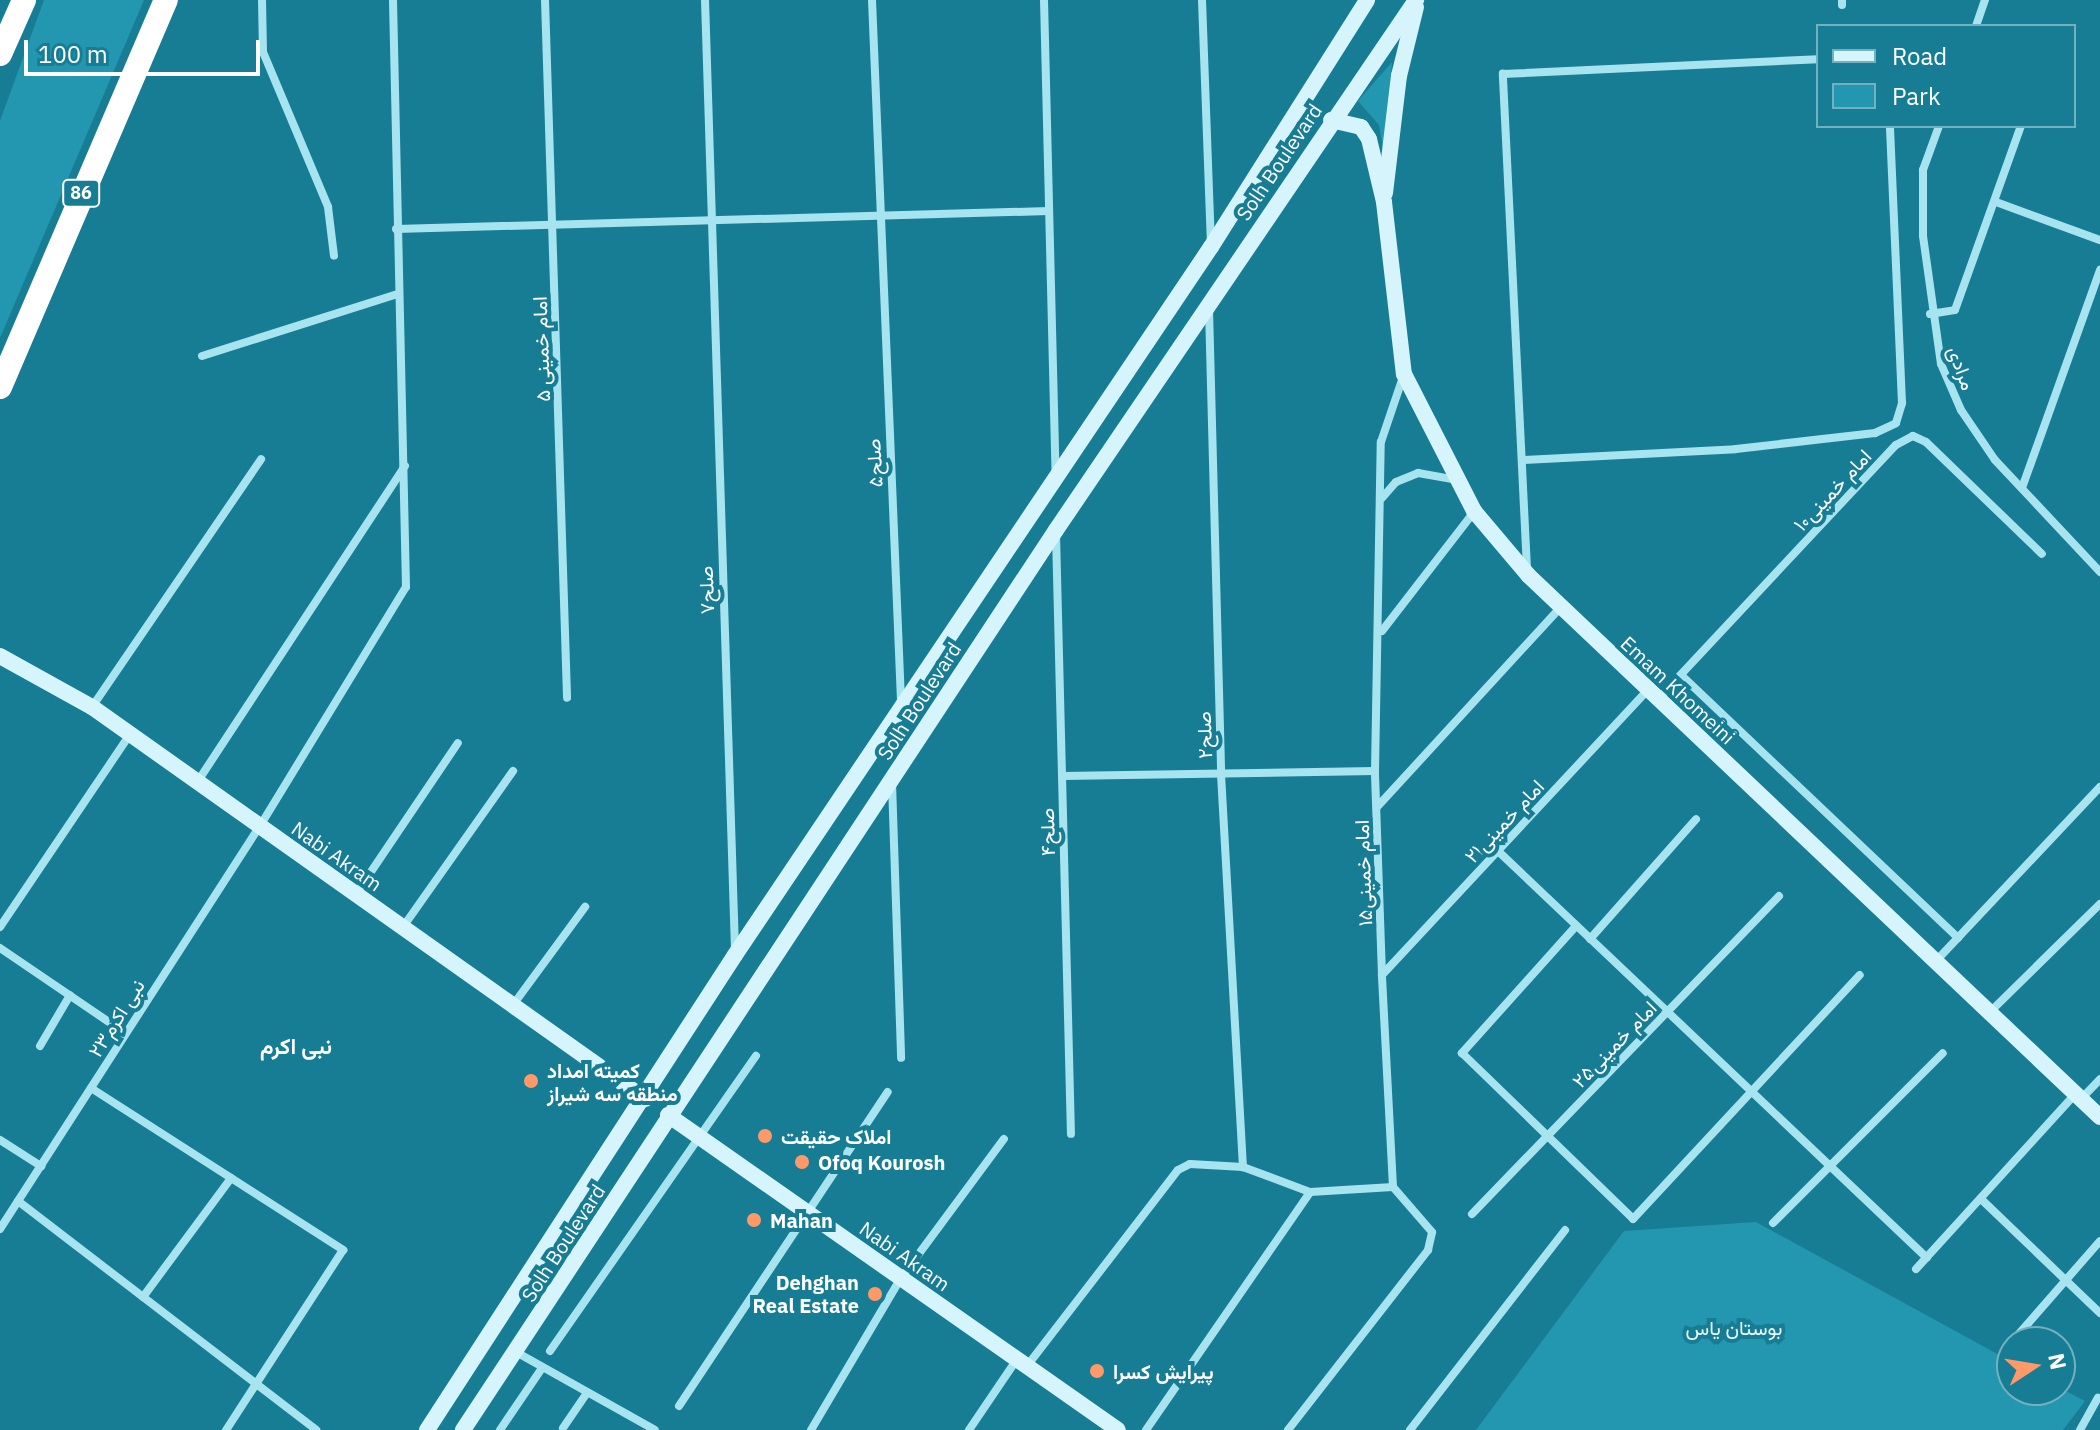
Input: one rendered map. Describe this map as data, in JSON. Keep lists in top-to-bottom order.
{
  "streets": {
    "highway": ["86"],
    "main road": ["Solh Boulevard", "Emam Khomeini", "Nabi Akram"],
    "street": [
      "امام خمینی ۵",
      "مرادی",
      "صلح۵",
      "امام خمینی۱۰",
      "صلح۷",
      "صلح۲",
      "امام خمینی۲۱",
      "صلح۴",
      "۱۵امام خمینی",
      "نبی اکرم۲۳",
      "امام خمینی۲۵"
    ]
  },
  "crossings": [
    ["Solh Boulevard", "صلح۵"],
    ["Solh Boulevard", "صلح۷"],
    ["Solh Boulevard", "صلح۲"],
    ["Solh Boulevard", "صلح۴"],
    ["Solh Boulevard", "Nabi Akram"],
    ["امام خمینی۱۰", "Emam Khomeini"],
    ["امام خمینی۱۰", "امام خمینی۲۱"],
    ["Emam Khomeini", "امام خمینی۲۱"],
    ["Emam Khomeini", "۱۵امام خمینی"],
    ["امام خمینی۲۱", "۱۵امام خمینی"],
    ["Nabi Akram", "نبی اکرم۲۳"]
  ],
  "districts": ["نبی اکرم"],
  "parks": ["بوستان یاس"],
  "places": [
    "کمیته امداد منطقه سه شیراز",
    "املاک حقیقت",
    "Ofoq Kourosh",
    "Mahan",
    "Dehghan Real Estate",
    "پیرایش کسرا"
  ],
  "legend": ["Road", "Park"],
  "scale_bar": "100 m",
  "north": "right"
}
